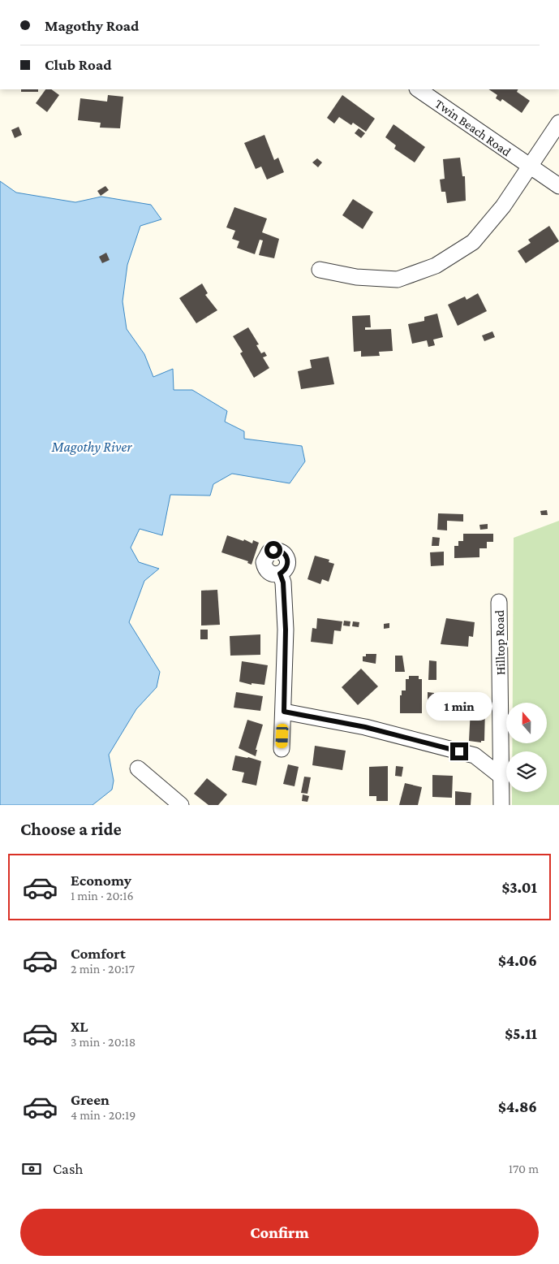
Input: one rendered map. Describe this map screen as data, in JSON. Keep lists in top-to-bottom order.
{
  "streets": {
    "street": ["Twin Beach Road", "Hilltop Road"]
  },
  "water": ["Magothy River"],
  "north": "top",
  "page": {
    "banner": ["Magothy Road", "Club Road"],
    "bubble": "1 min",
    "heading": "Choose a ride",
    "list": [
      {
        "name": "Economy",
        "note": "1 min · 20:16",
        "value": "$3.01"
      },
      {
        "name": "Comfort",
        "note": "2 min · 20:17",
        "value": "$4.06"
      },
      {
        "name": "XL",
        "note": "3 min · 20:18",
        "value": "$5.11"
      },
      {
        "name": "Green",
        "note": "4 min · 20:19",
        "value": "$4.86"
      }
    ],
    "pay": ["Cash", "170 m"],
    "buttons": "Confirm"
  }
}
